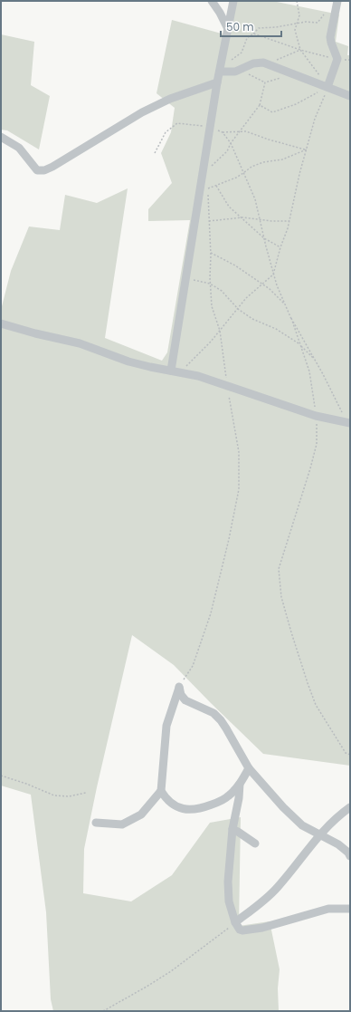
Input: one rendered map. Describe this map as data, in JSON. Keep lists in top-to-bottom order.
{
  "scale_bar": "50 m"
}
